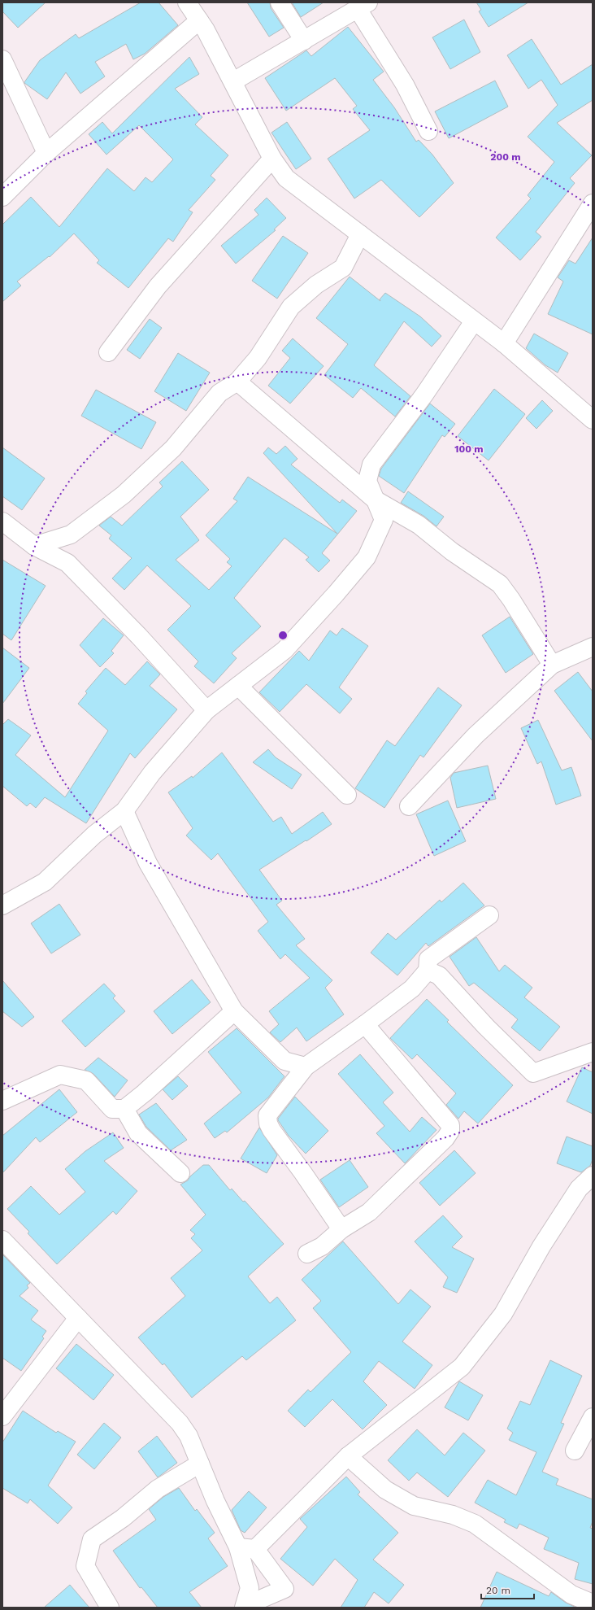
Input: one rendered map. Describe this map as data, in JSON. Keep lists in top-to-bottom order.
{
  "scale_bar": "20 m",
  "rings": ["200 m", "100 m"]
}
